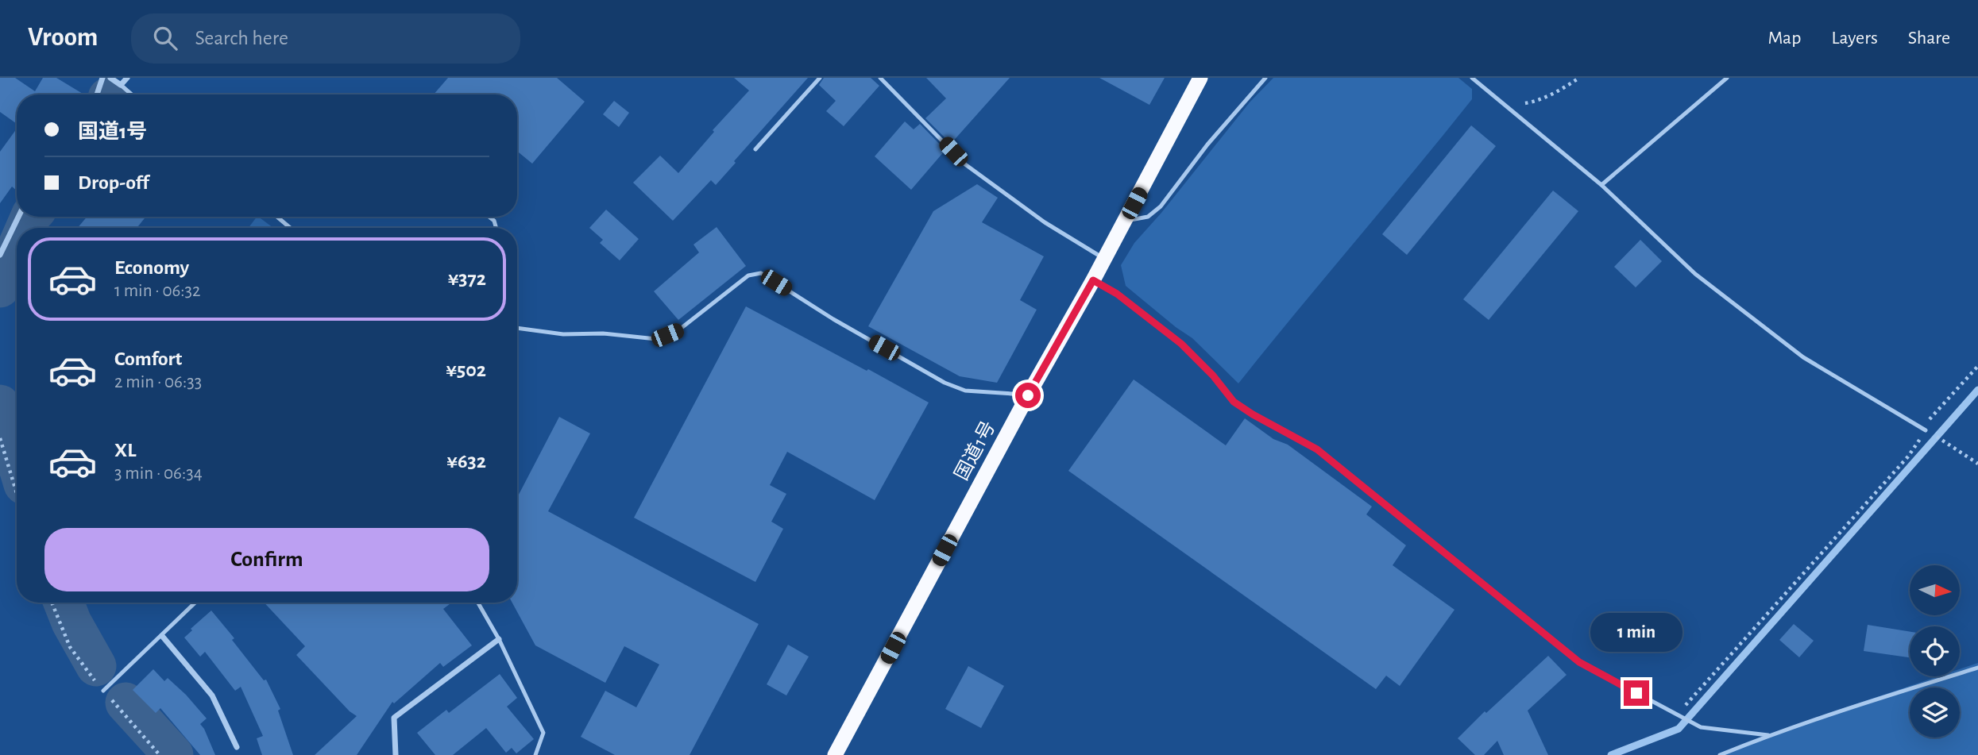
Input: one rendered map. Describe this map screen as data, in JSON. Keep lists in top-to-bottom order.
{
  "streets": {
    "highway": ["国道1号"]
  },
  "north": "right",
  "page": {
    "header": "Vroom",
    "search": "Search here",
    "nav": ["Map", "Layers", "Share"],
    "banner": ["国道1号", "Drop-off"],
    "list": [
      {
        "name": "Economy",
        "note": "1 min · 06:32",
        "value": "¥372"
      },
      {
        "name": "Comfort",
        "note": "2 min · 06:33",
        "value": "¥502"
      },
      {
        "name": "XL",
        "note": "3 min · 06:34",
        "value": "¥632"
      }
    ],
    "buttons": "Confirm",
    "bubble": "1 min"
  }
}
